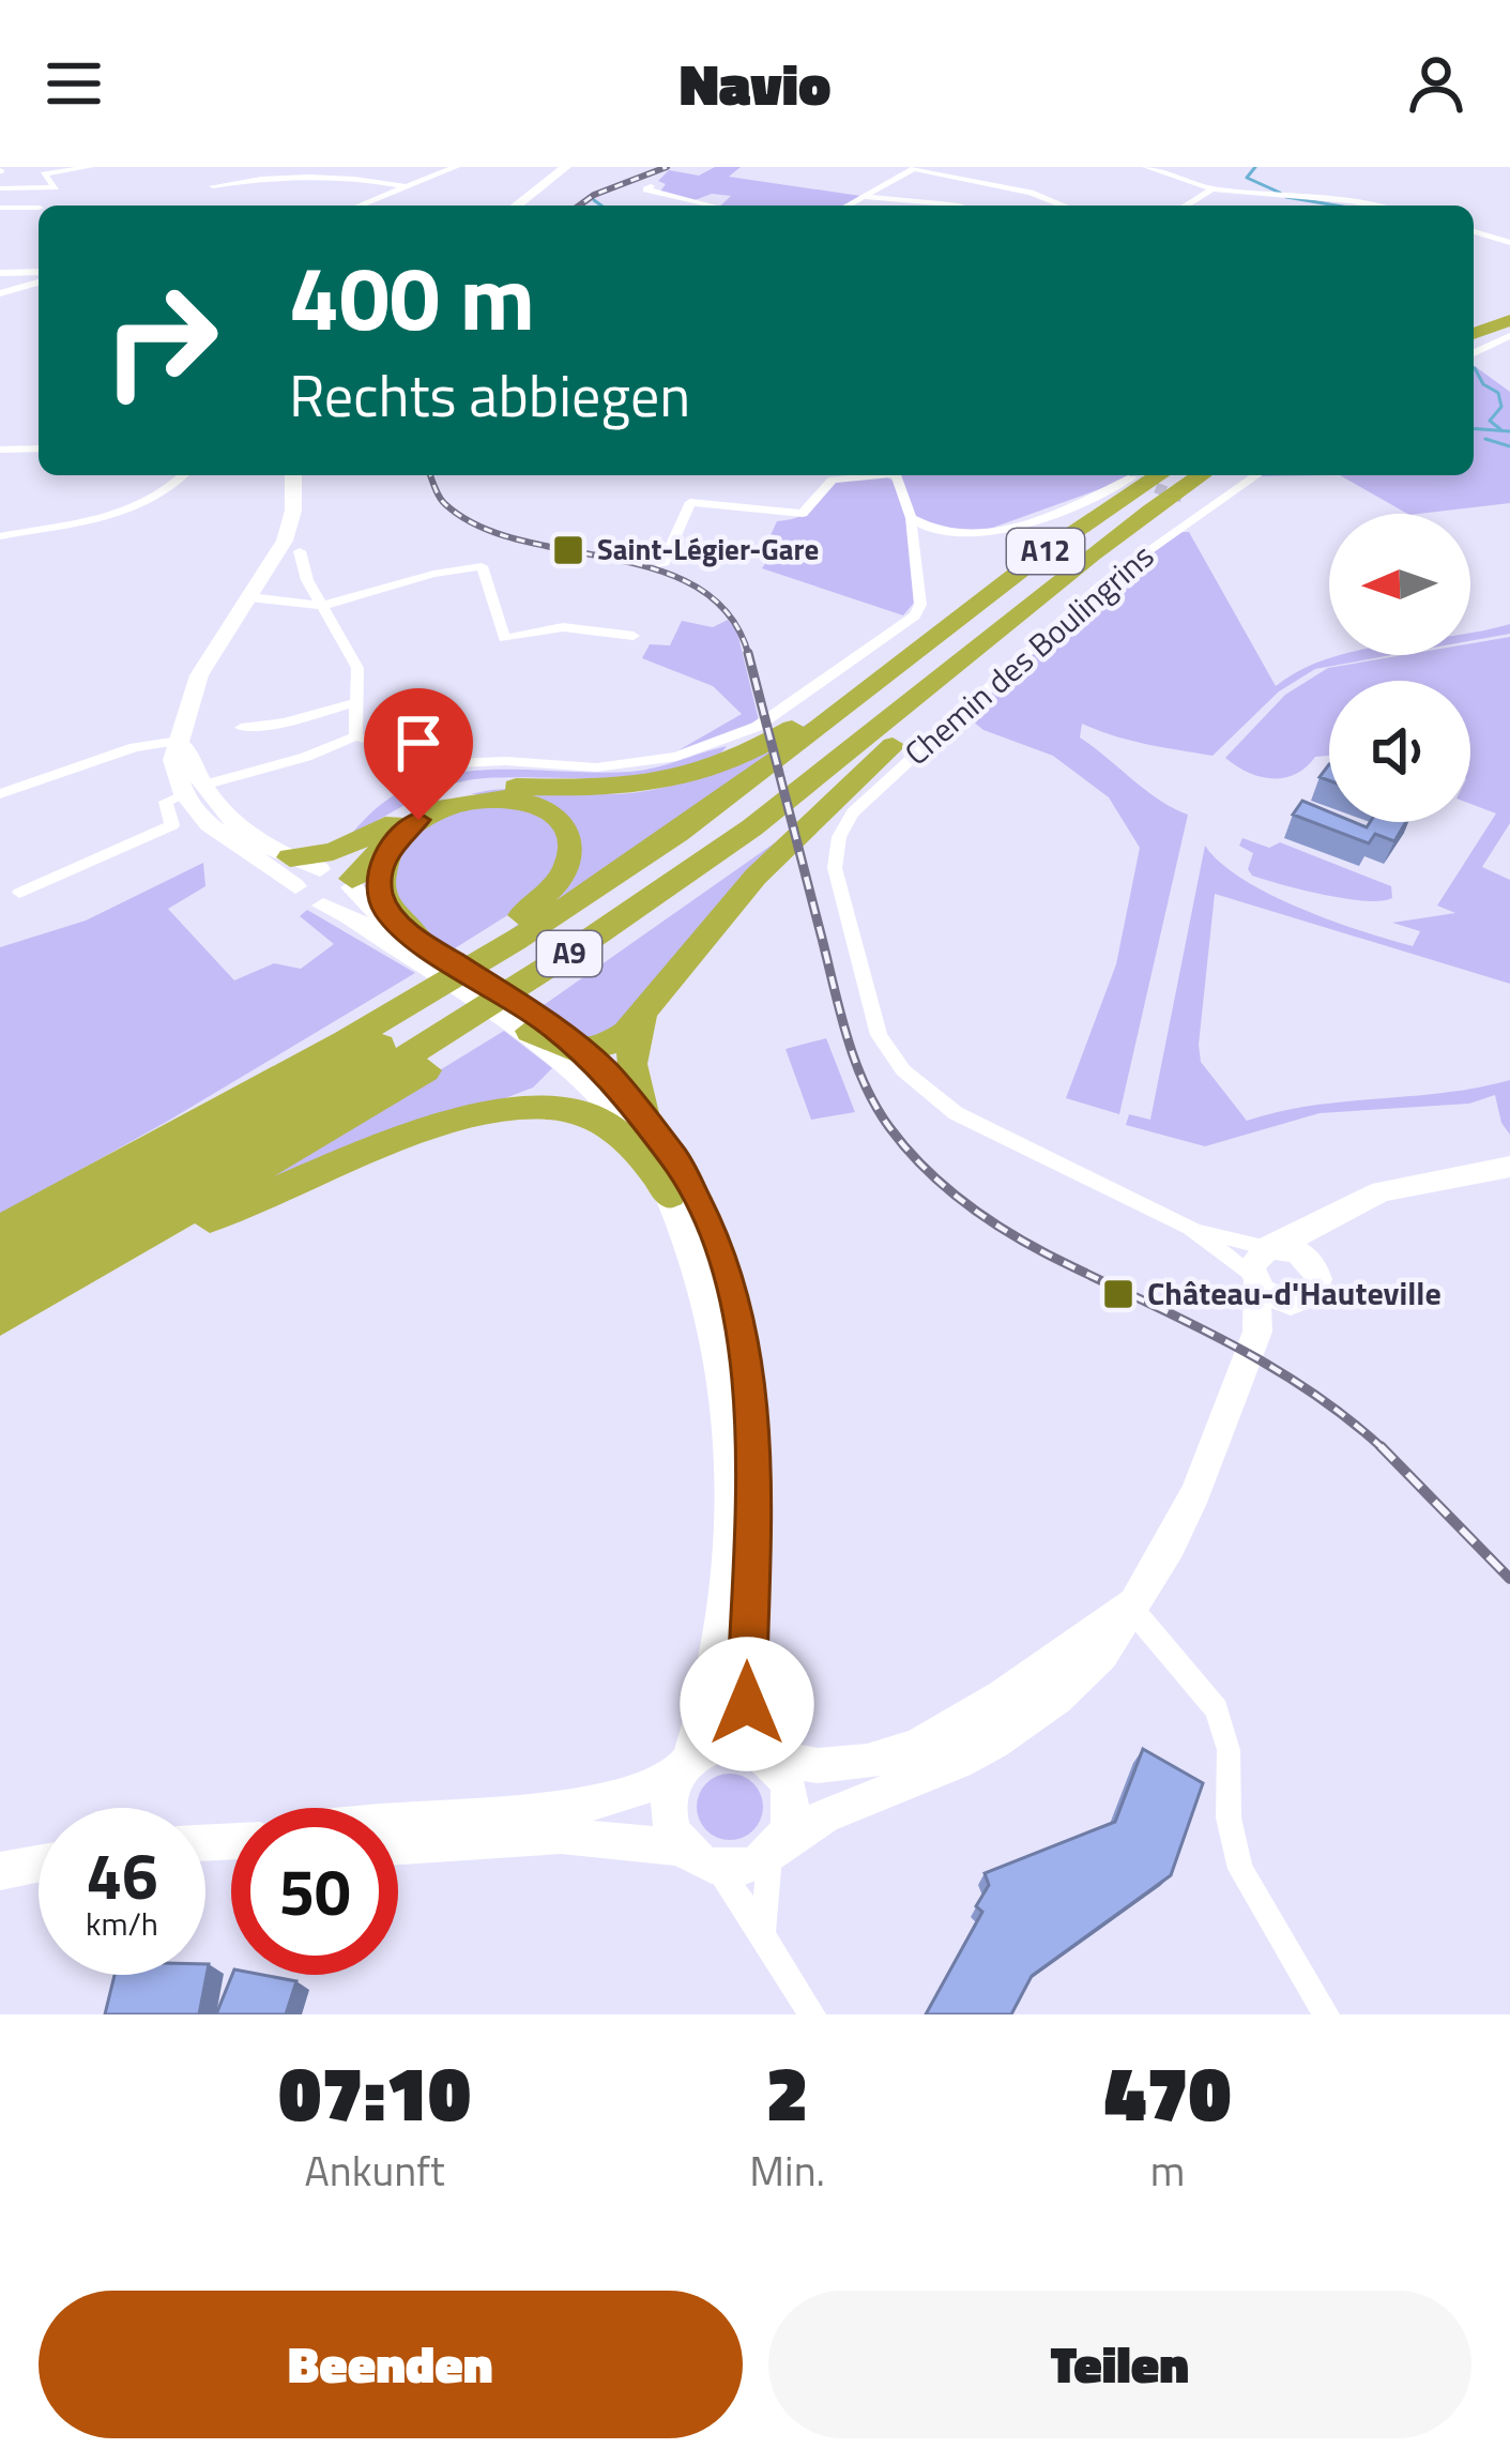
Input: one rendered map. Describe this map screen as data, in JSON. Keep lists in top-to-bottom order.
{
  "streets": {
    "highway": ["A12", "A9"],
    "street": ["Chemin des Boulingrins"]
  },
  "places": {
    "transit": ["Saint-Légier-Gare", "Château-d'Hauteville"]
  },
  "north": "left",
  "page": {
    "header": "Navio",
    "turn": ["400 m", "Rechts abbiegen"],
    "speed": "46 km/h",
    "limit": "50",
    "eta": [
      "07:10",
      "Ankunft",
      "2",
      "Min.",
      "470",
      "m"
    ],
    "buttons": ["Beenden", "Teilen"]
  }
}
